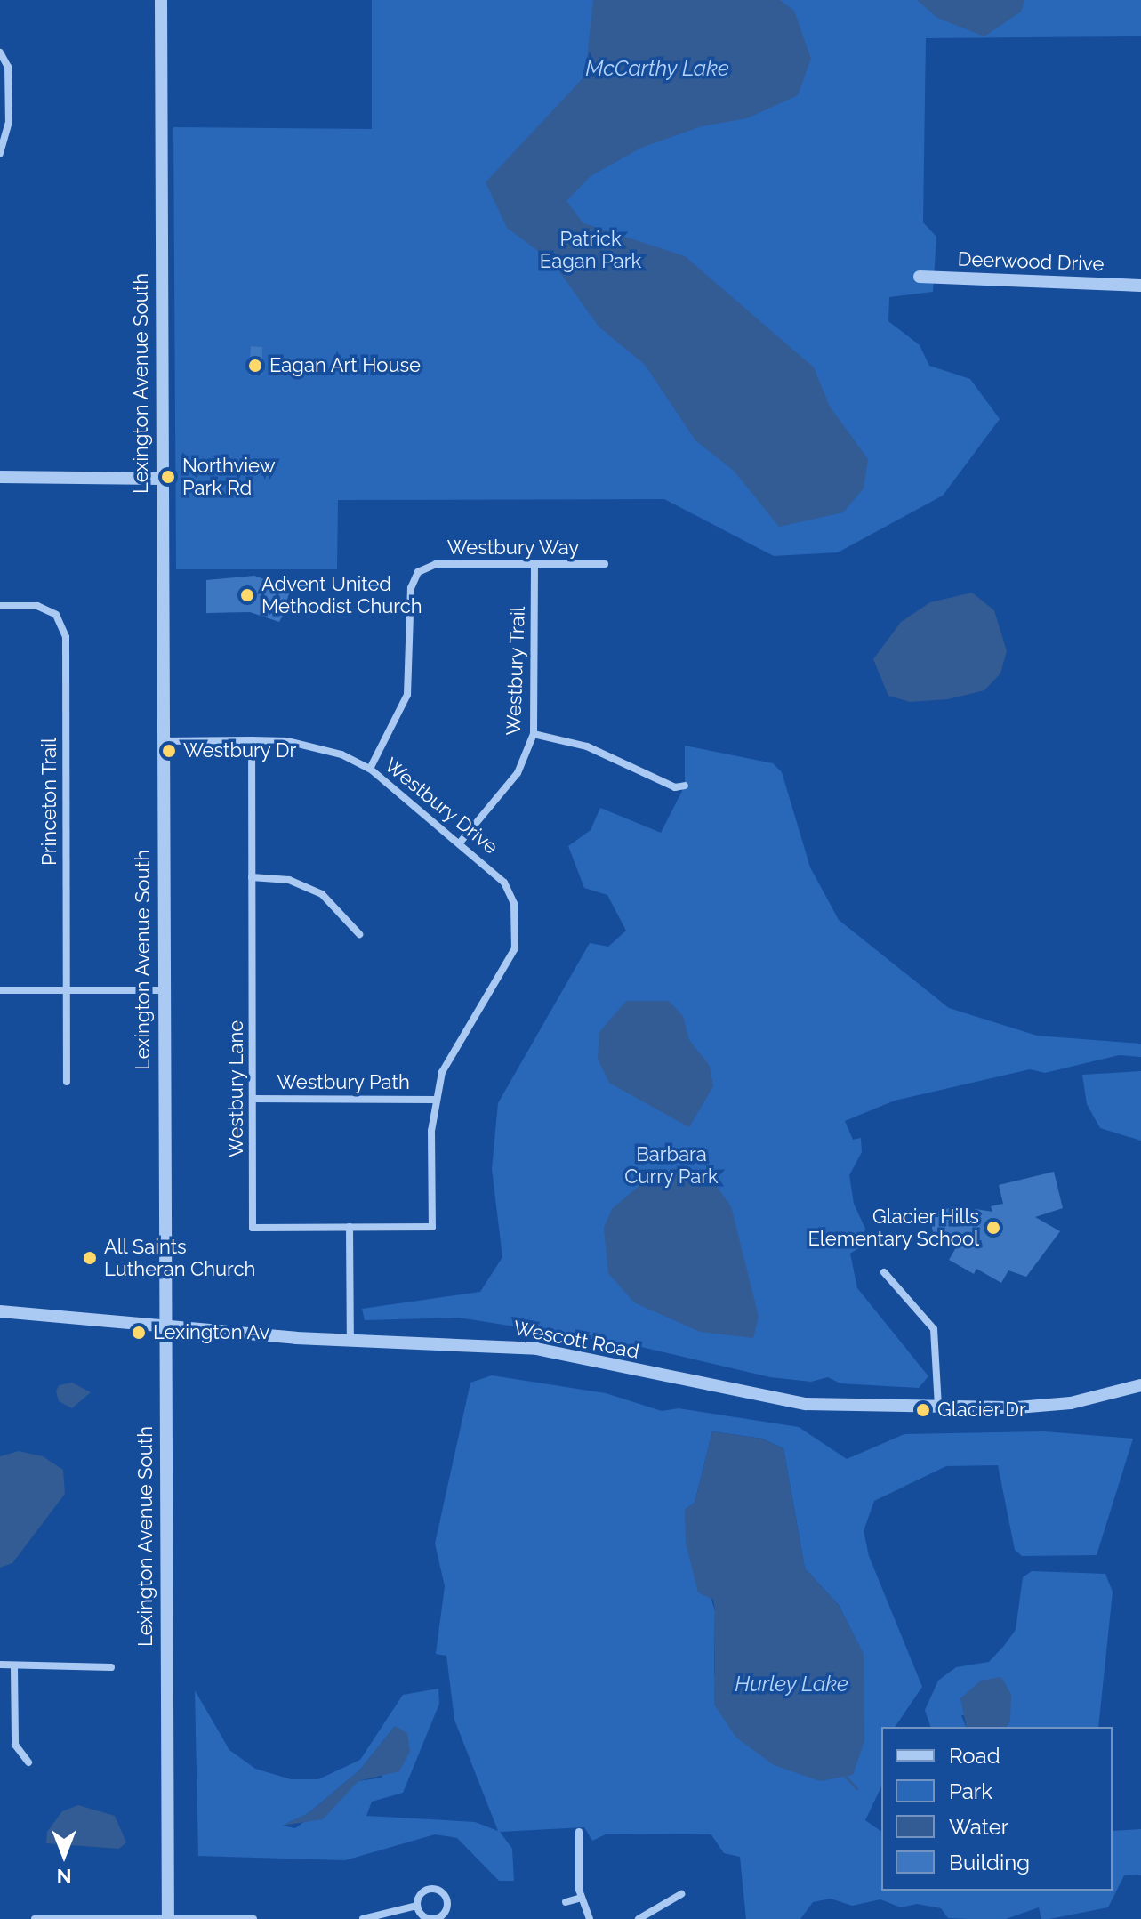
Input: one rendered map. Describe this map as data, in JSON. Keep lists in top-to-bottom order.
{
  "streets": {
    "street": [
      "Deerwood Drive",
      "Lexington Avenue South",
      "Westbury Way",
      "Westbury Trail",
      "Princeton Trail",
      "Westbury Drive",
      "Westbury Path",
      "Westbury Lane",
      "Wescott Road"
    ]
  },
  "crossings": [
    ["Lexington Avenue South", "Westbury Drive"],
    ["Lexington Avenue South", "Wescott Road"],
    ["Westbury Way", "Westbury Trail"],
    ["Westbury Way", "Westbury Drive"],
    ["Westbury Trail", "Westbury Drive"],
    ["Westbury Drive", "Westbury Path"],
    ["Westbury Drive", "Westbury Lane"],
    ["Westbury Path", "Westbury Lane"]
  ],
  "water": ["McCarthy Lake", "Hurley Lake"],
  "parks": ["Patrick Eagan Park", "Barbara Curry Park"],
  "places": [
    "Eagan Art House",
    "Northview Park Rd",
    "Advent United Methodist Church",
    "Westbury Dr",
    "Glacier Hills Elementary School",
    "All Saints Lutheran Church",
    "Lexington Av",
    "Glacier Dr"
  ],
  "legend": [
    "Road",
    "Park",
    "Water",
    "Building"
  ],
  "north": "bottom"
}
